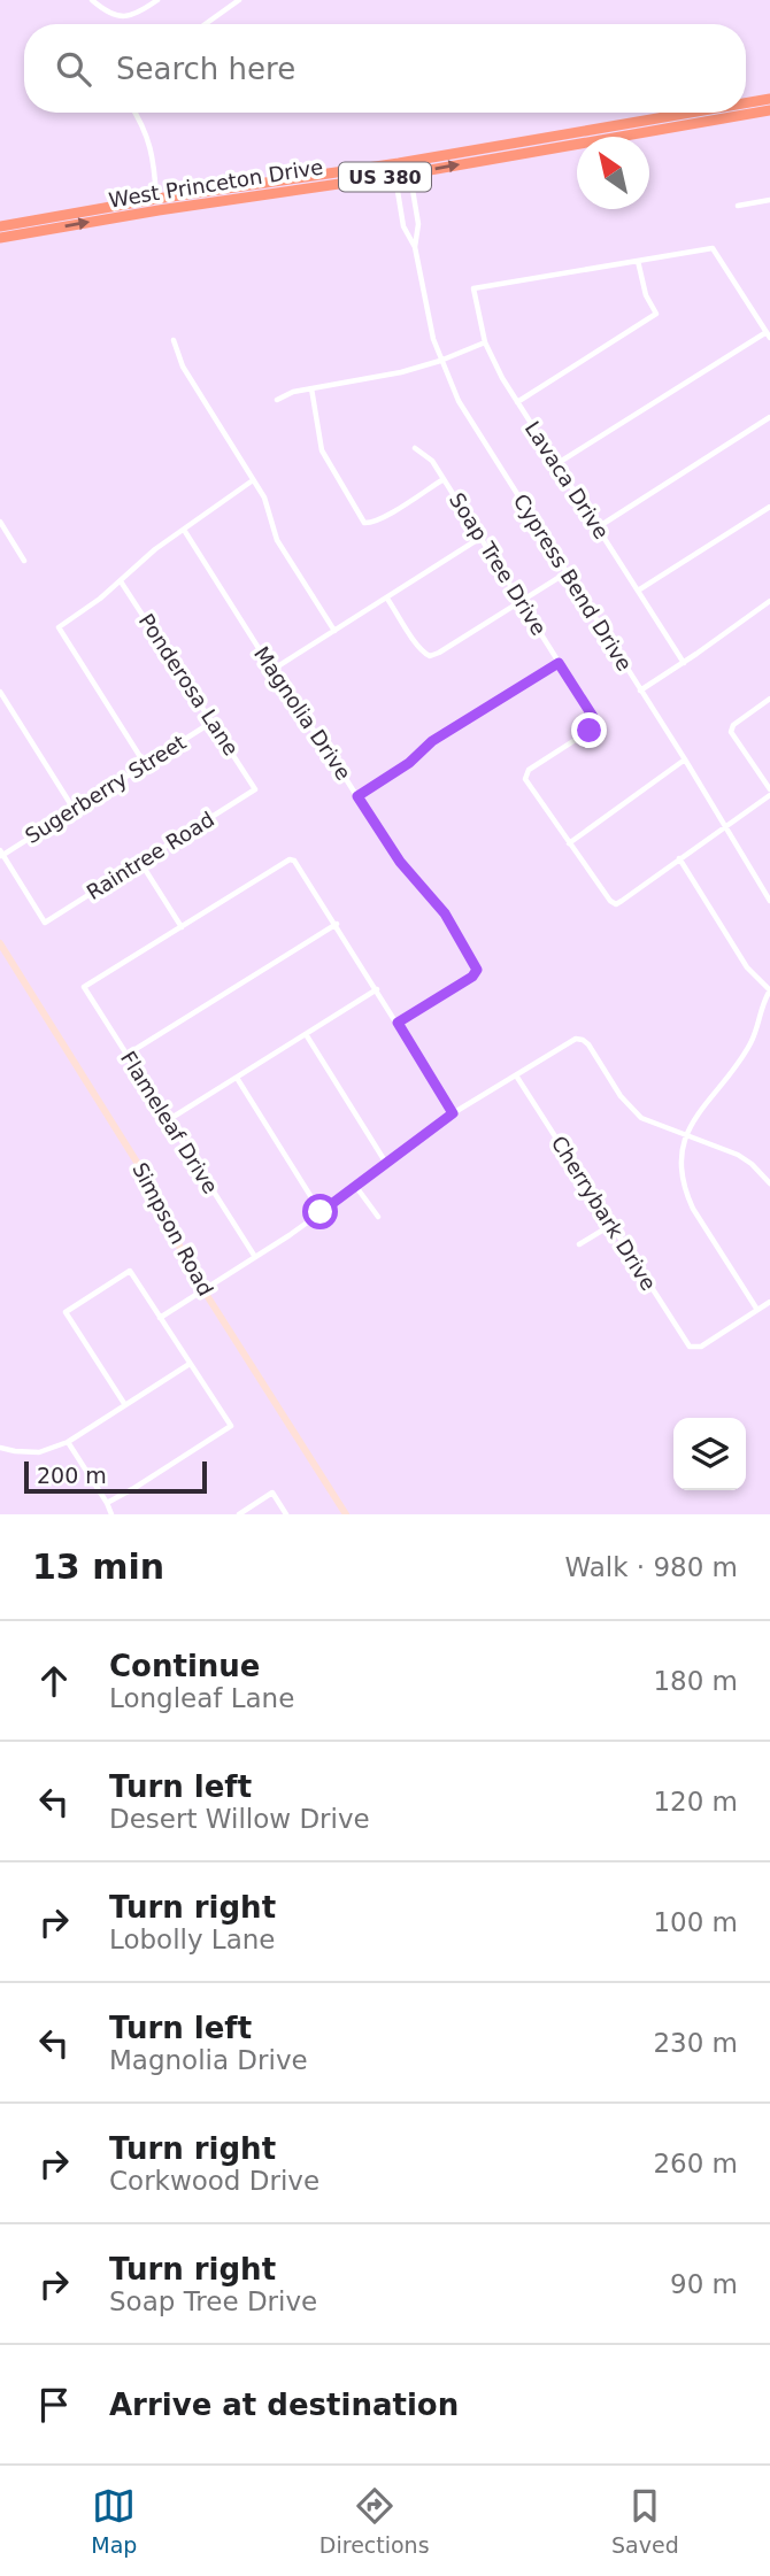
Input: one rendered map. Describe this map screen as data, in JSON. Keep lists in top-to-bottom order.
{
  "streets": {
    "highway": ["US 380", "West Princeton Drive"],
    "street": [
      "Lavaca Drive",
      "Soap Tree Drive",
      "Cypress Bend Drive",
      "Ponderosa Lane",
      "Magnolia Drive",
      "Sugerberry Street",
      "Raintree Road",
      "Flameleaf Drive",
      "Cherrybark Drive",
      "Simpson Road"
    ]
  },
  "crossings": [
    ["West Princeton Drive", "Cypress Bend Drive"],
    ["Ponderosa Lane", "Sugerberry Street"],
    ["Ponderosa Lane", "Raintree Road"],
    ["Sugerberry Street", "Raintree Road"]
  ],
  "scale_bar": "200 m",
  "north": "top left",
  "page": {
    "search": "Search here",
    "scale": "200 m",
    "heading": ["13 min", "Walk · 980 m"],
    "list": [
      ["Continue", "Longleaf Lane", "180 m"],
      ["Turn left", "Desert Willow Drive", "120 m"],
      ["Turn right", "Lobolly Lane", "100 m"],
      ["Turn left", "Magnolia Drive", "230 m"],
      ["Turn right", "Corkwood Drive", "260 m"],
      ["Turn right", "Soap Tree Drive", "90 m"],
      "Arrive at destination"
    ],
    "nav": ["Map", "Directions", "Saved"]
  }
}
